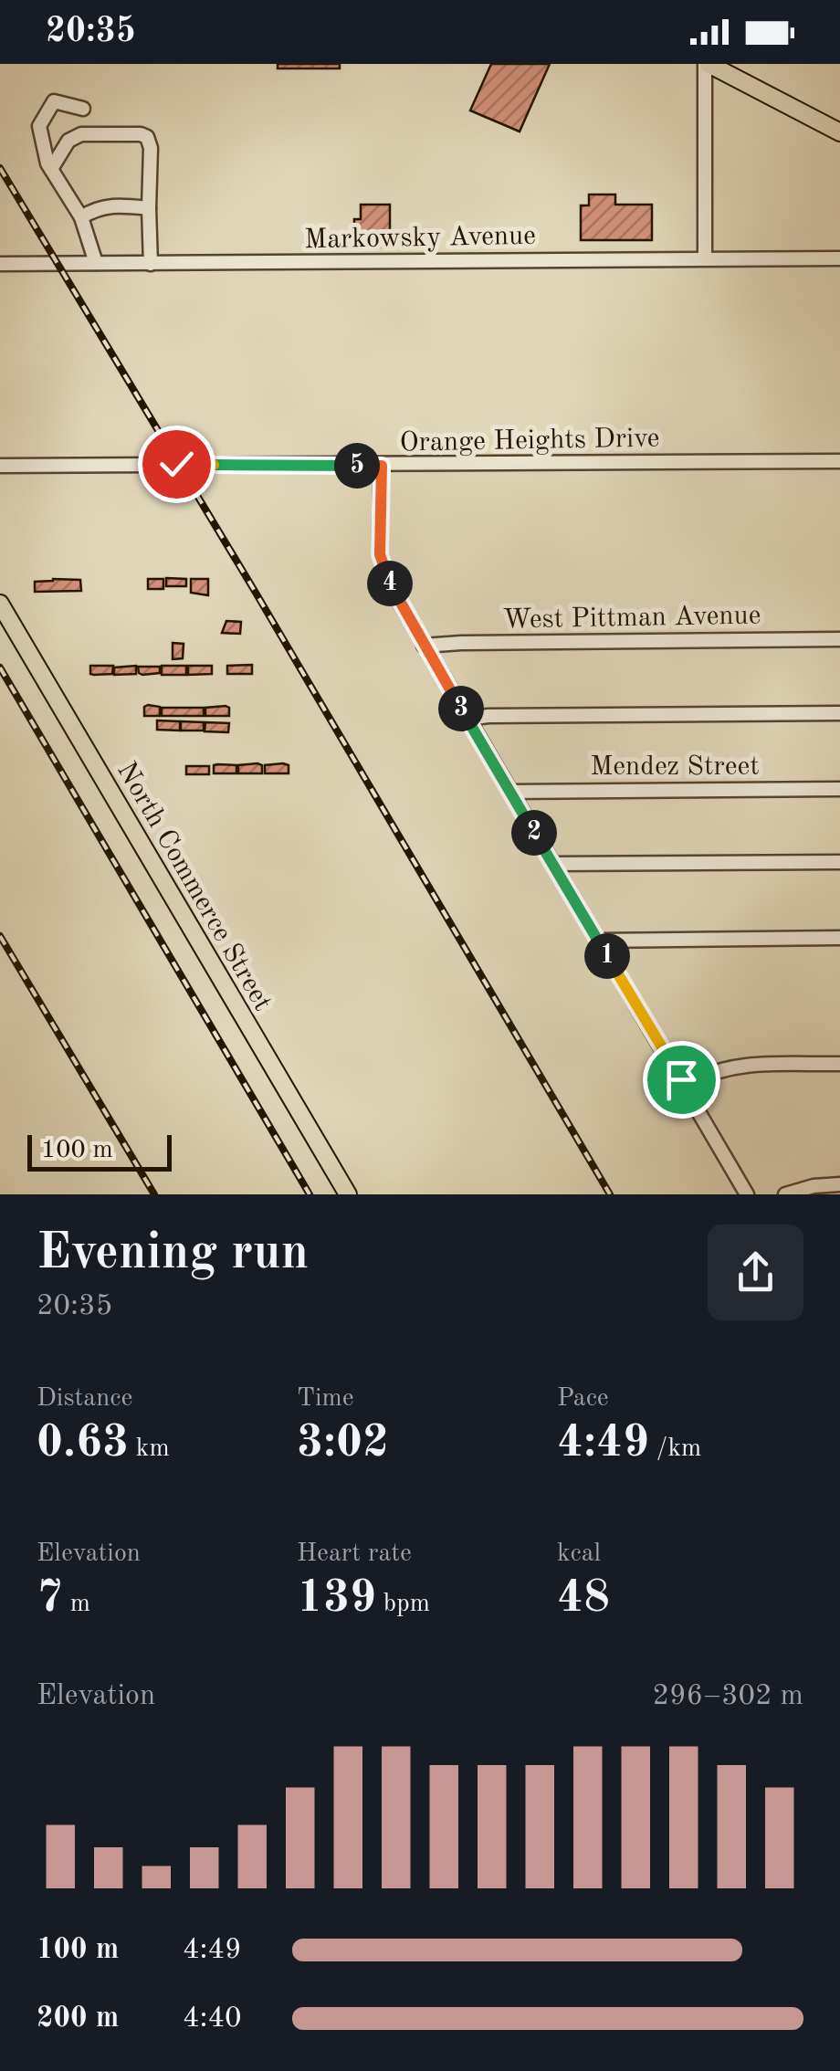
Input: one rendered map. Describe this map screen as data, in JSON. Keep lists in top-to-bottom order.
{
  "streets": {
    "main road": ["North Commerce Street"],
    "street": [
      "Markowsky Avenue",
      "Orange Heights Drive",
      "West Pittman Avenue",
      "Mendez Street"
    ]
  },
  "scale_bar": "100 m",
  "page": {
    "status": "20:35",
    "pins": [
      "5",
      "4",
      "3",
      "2",
      "1"
    ],
    "scale": "100 m",
    "heading": ["Evening run", "20:35"],
    "stats": [
      ["Distance", "0.63 km"],
      ["Time", "3:02"],
      ["Pace", "4:49 /km"],
      ["Elevation", "7 m"],
      ["Heart rate", "139 bpm"],
      ["kcal", "48"]
    ],
    "chart": ["Elevation", "296–302 m"],
    "list": [
      {
        "name": "100 m",
        "note": "4:49"
      },
      {
        "name": "200 m",
        "note": "4:40"
      }
    ]
  }
}
